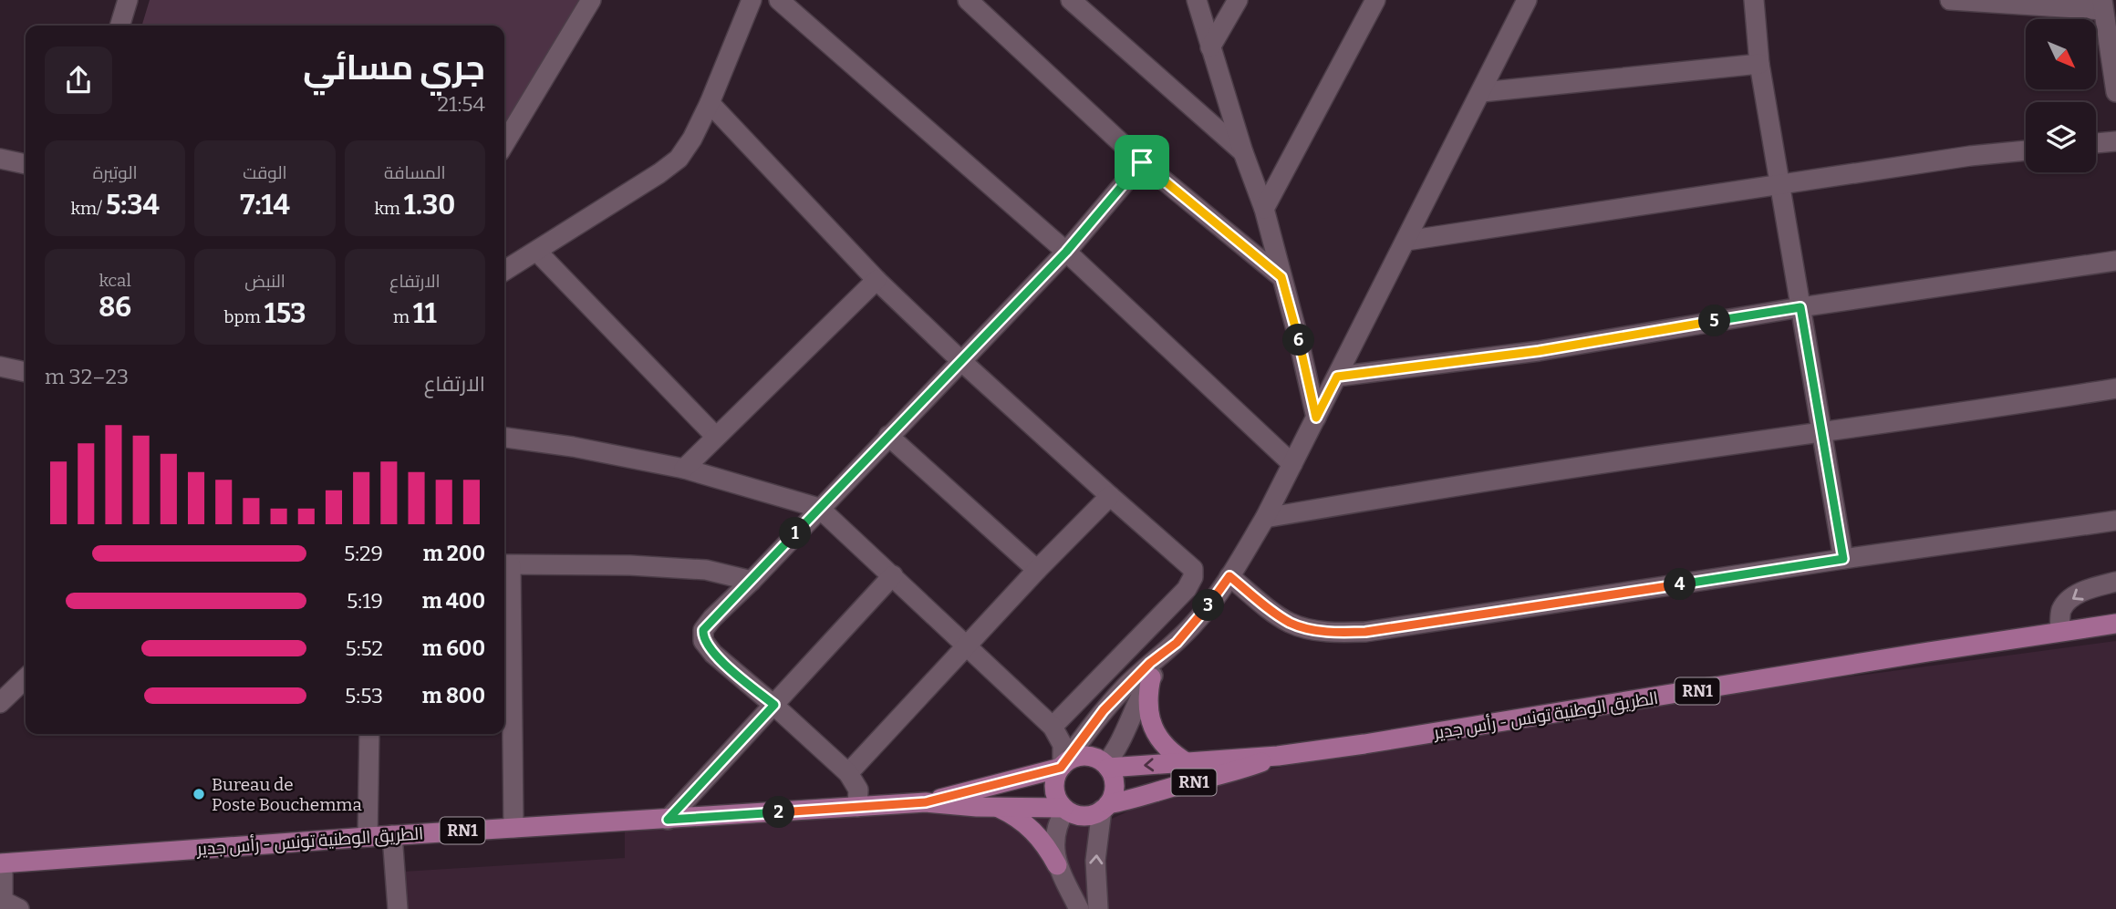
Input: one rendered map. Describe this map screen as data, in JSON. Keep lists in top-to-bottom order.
{
  "streets": {
    "main road": ["RN1", "الطريق الوطنية تونس - رأس جدير"]
  },
  "crossings": [
    ["RN1", "الطريق الوطنية تونس - رأس جدير"]
  ],
  "places": ["Bureau de Poste Bouchemma"],
  "north": "bottom right",
  "page": {
    "heading": ["جري مسائي", "21:54"],
    "stats": [
      ["المسافة", "1.30 km"],
      ["الوقت", "7:14"],
      ["الوتيرة", "5:34 /km"],
      ["الارتفاع", "11 m"],
      ["النبض", "153 bpm"],
      ["kcal", "86"]
    ],
    "pins": [
      "5",
      "6",
      "1",
      "4",
      "3",
      "2"
    ],
    "chart": ["الارتفاع", "23–32 m"],
    "list": [
      {
        "name": "200 m",
        "note": "5:29"
      },
      {
        "name": "400 m",
        "note": "5:19"
      },
      {
        "name": "600 m",
        "note": "5:52"
      },
      {
        "name": "800 m",
        "note": "5:53"
      }
    ]
  }
}
